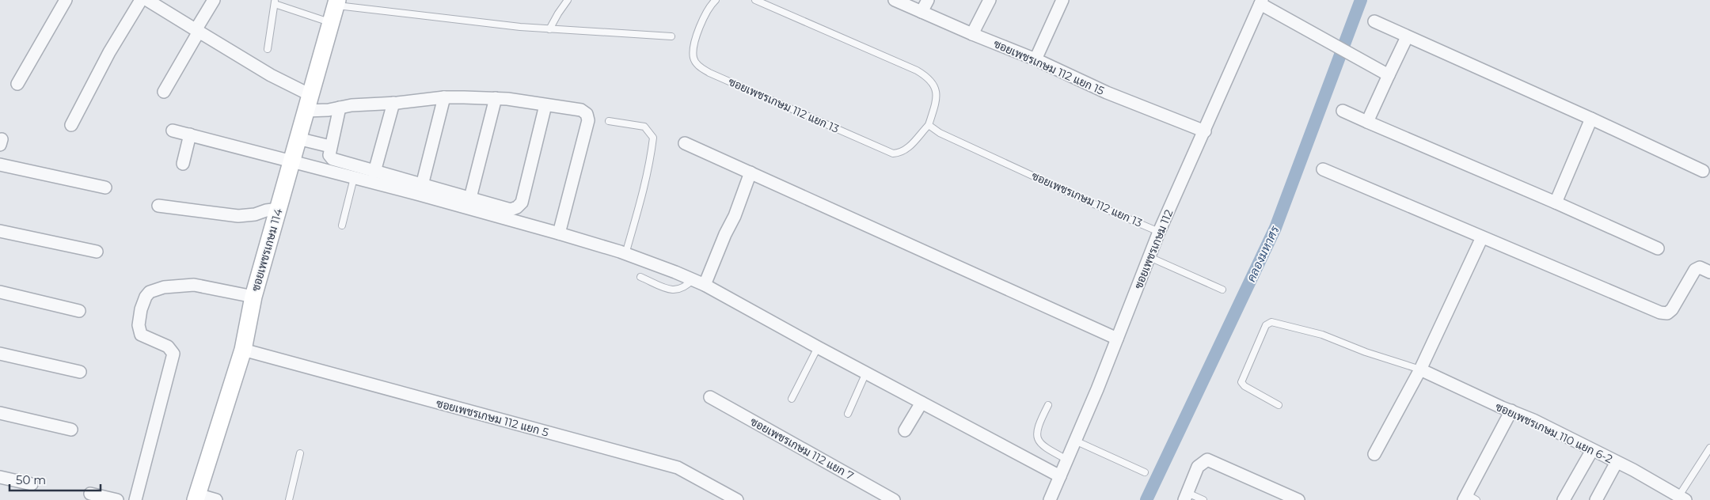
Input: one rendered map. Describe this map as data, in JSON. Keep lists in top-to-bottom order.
{
  "streets": {
    "street": [
      "ซอยเพชรเกษม 112 แยก 15",
      "ซอยเพชรเกษม 112",
      "ซอยเพชรเกษม 114",
      "ซอยเพชรเกษม 112 แยก 5",
      "ซอยเพชรเกษม 110 แยก 6-2",
      "ซอยเพชรเกษม 112 แยก 7"
    ],
    "lane": ["ซอยเพชรเกษม 112 แยก 13"]
  },
  "crossings": [
    ["ซอยเพชรเกษม 112 แยก 15", "ซอยเพชรเกษม 112"],
    ["ซอยเพชรเกษม 112 แยก 13", "ซอยเพชรเกษม 112"],
    ["ซอยเพชรเกษม 114", "ซอยเพชรเกษม 112 แยก 5"]
  ],
  "water": ["คลองมหาศร"],
  "scale_bar": "50 m"
}
